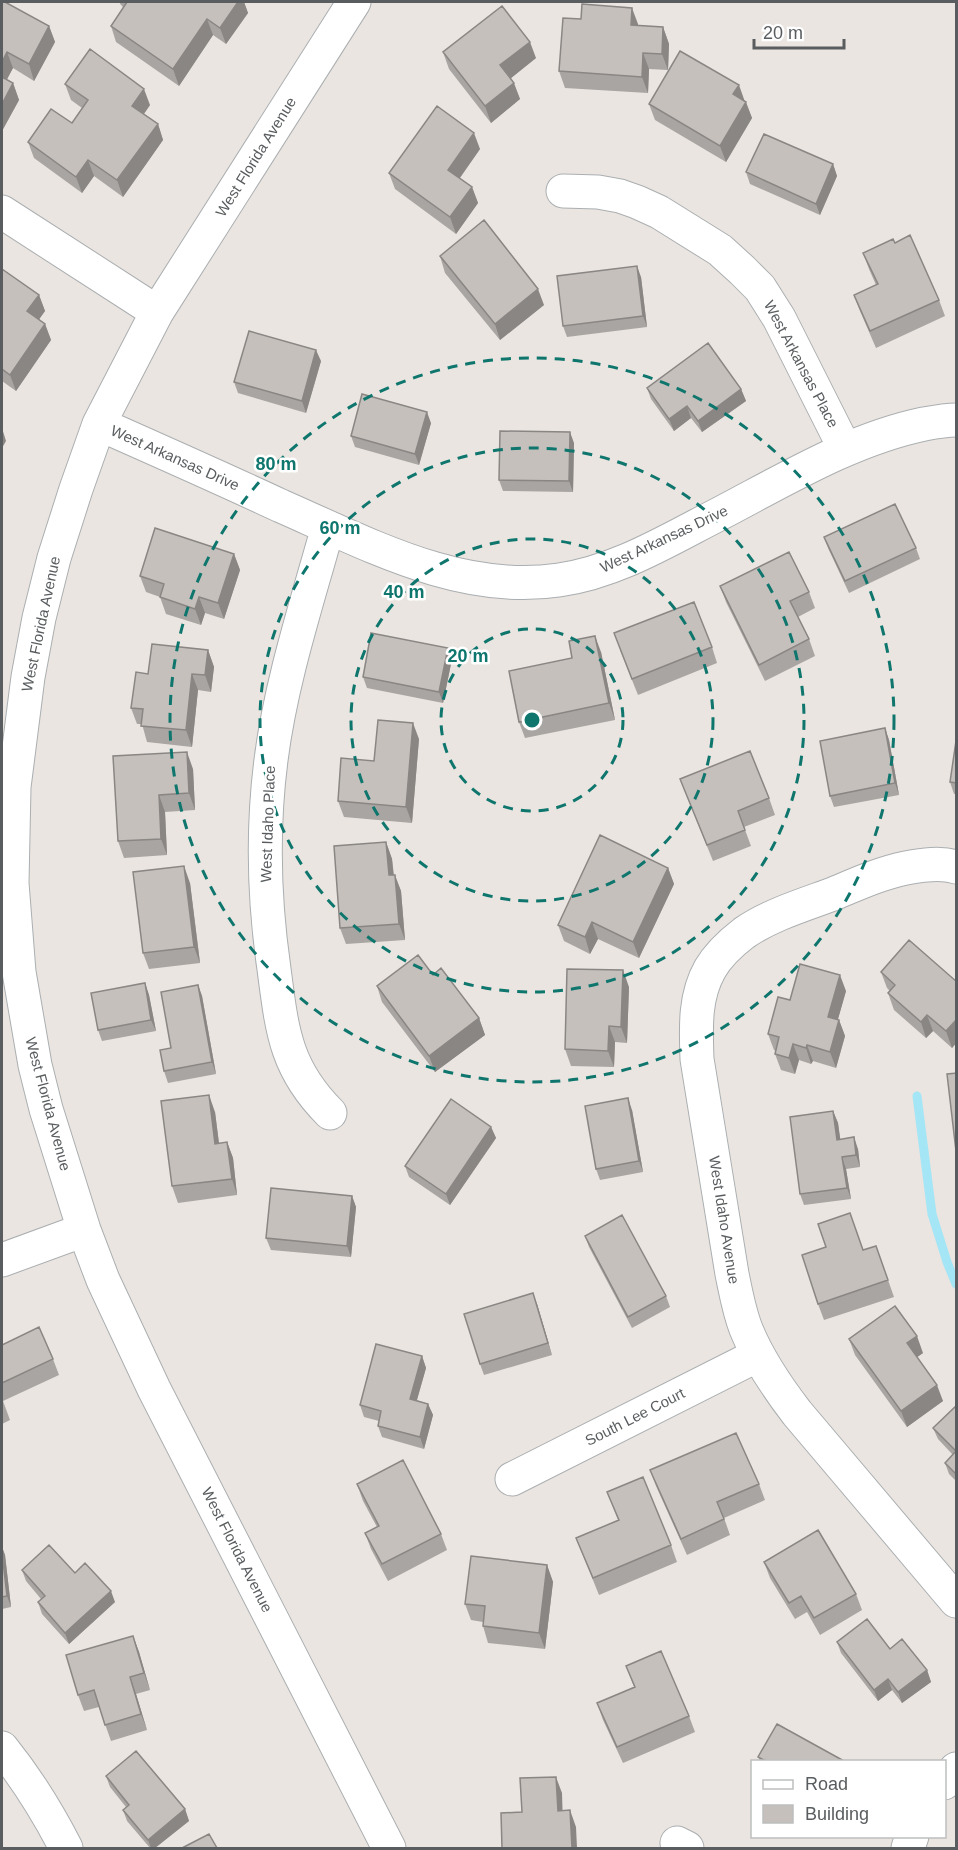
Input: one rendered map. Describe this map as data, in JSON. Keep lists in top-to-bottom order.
{
  "streets": {
    "street": [
      "West Florida Avenue",
      "West Arkansas Place",
      "West Arkansas Drive",
      "West Idaho Place",
      "West Idaho Avenue",
      "South Lee Court"
    ]
  },
  "crossings": [
    ["West Florida Avenue", "West Arkansas Drive"],
    ["West Arkansas Place", "West Arkansas Drive"],
    ["West Arkansas Drive", "West Idaho Place"],
    ["West Idaho Avenue", "South Lee Court"]
  ],
  "legend": ["Road", "Building"],
  "scale_bar": "20 m",
  "rings": [
    "80 m",
    "60 m",
    "40 m",
    "20 m"
  ]
}
